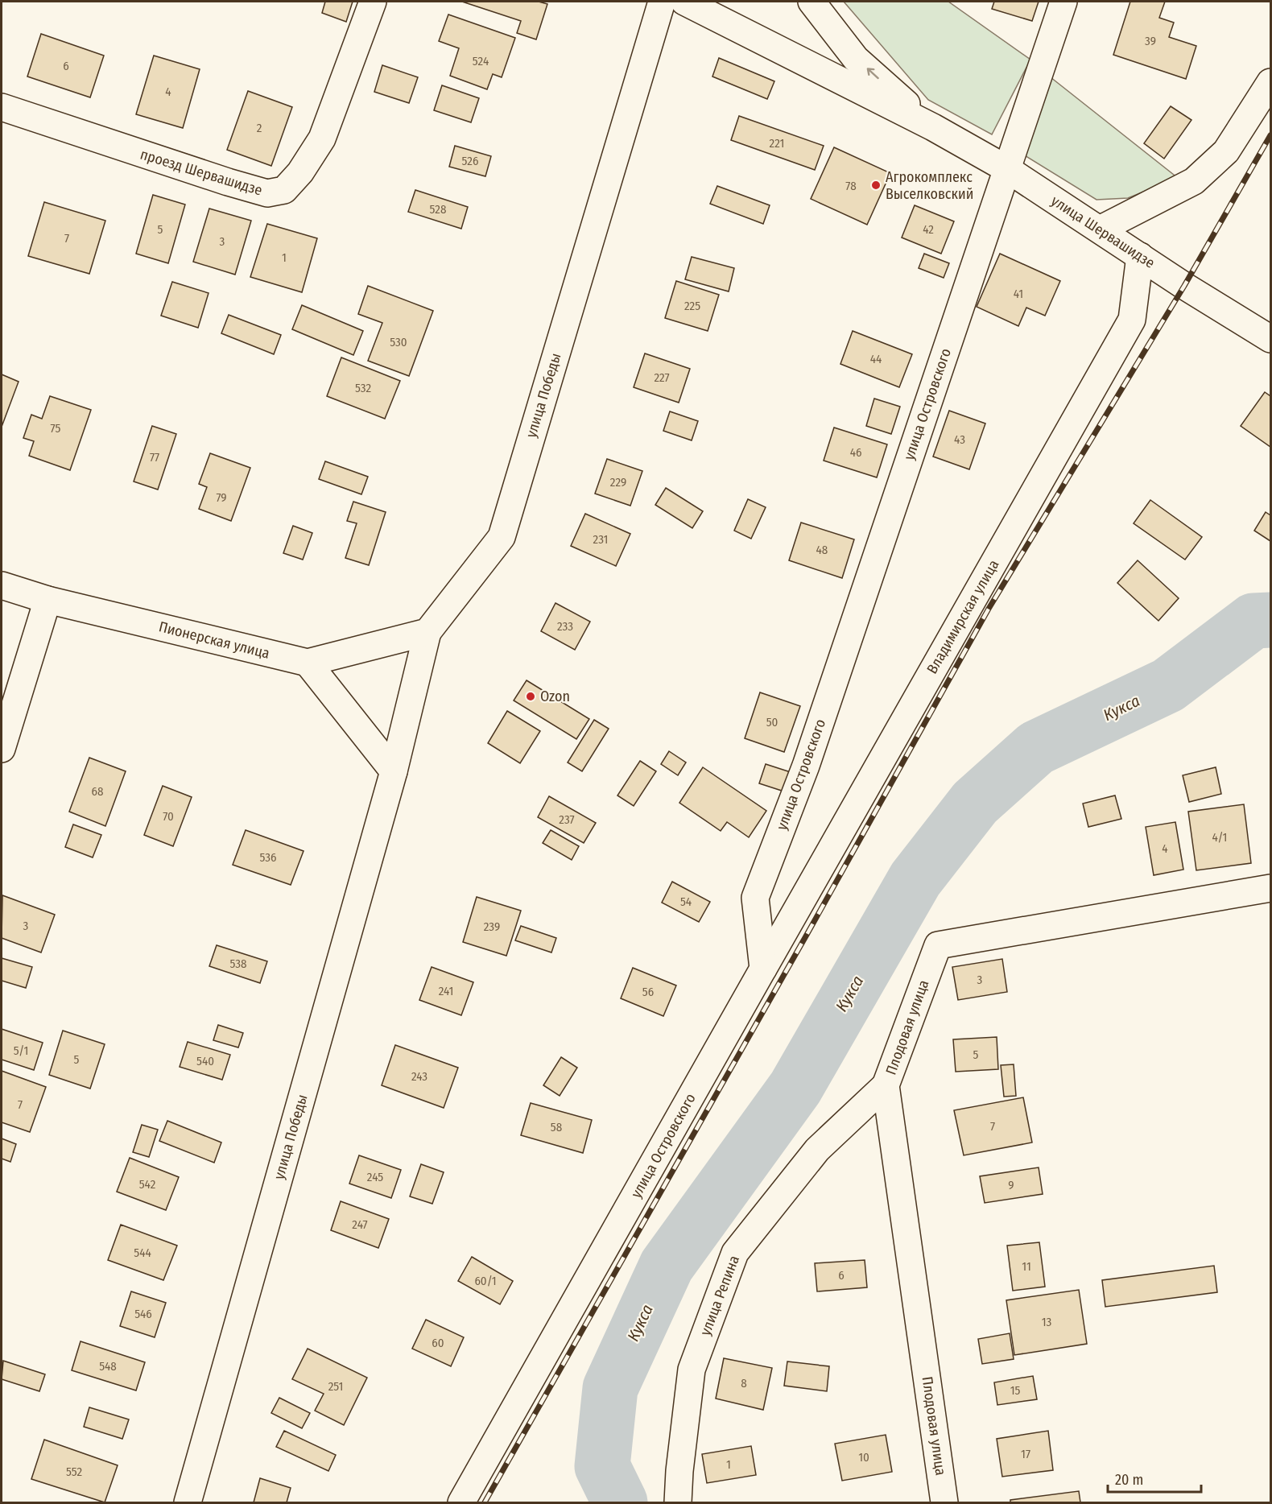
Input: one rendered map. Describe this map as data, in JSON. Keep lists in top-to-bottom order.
{
  "streets": {
    "street": [
      "проезд Шервашидзе",
      "улица Шервашидзе",
      "улица Победы",
      "улица Островского",
      "Владимирская улица",
      "Пионерская улица",
      "Плодовая улица",
      "улица Репина"
    ]
  },
  "crossings": [
    ["улица Шервашидзе", "улица Островского"],
    ["улица Шервашидзе", "Владимирская улица"],
    ["улица Победы", "Пионерская улица"],
    ["улица Островского", "Владимирская улица"],
    ["Плодовая улица", "улица Репина"]
  ],
  "water": ["Кукса"],
  "places": ["Агрокомплекс Выселковский", "Ozon"],
  "house_numbers": [
    "39",
    "524",
    "6",
    "4",
    "2",
    "221",
    "526",
    "78",
    "528",
    "5",
    "42",
    "7",
    "3",
    "1",
    "41",
    "225",
    "530",
    "44",
    "227",
    "532",
    "75",
    "43",
    "46",
    "77",
    "229",
    "79",
    "231",
    "48",
    "233",
    "50",
    "68",
    "70",
    "237",
    "4/1",
    "4",
    "536",
    "54",
    "3",
    "239",
    "538",
    "3",
    "241",
    "56",
    "5/1",
    "5",
    "5",
    "540",
    "243",
    "7",
    "7",
    "58",
    "245",
    "542",
    "9",
    "247",
    "544",
    "11",
    "6",
    "60/1",
    "546",
    "13",
    "60",
    "548",
    "8",
    "251",
    "15",
    "17",
    "10",
    "1",
    "552"
  ],
  "scale_bar": "20 m"
}
